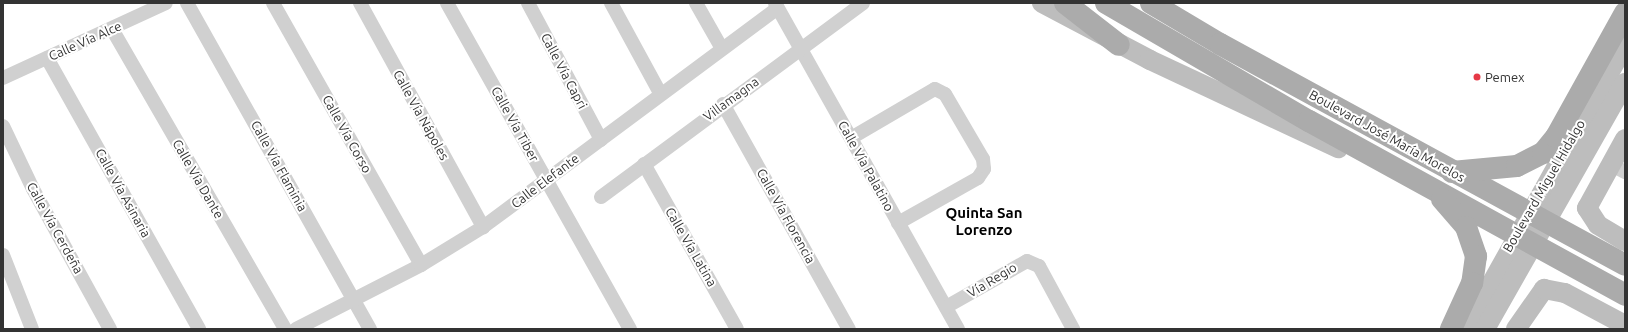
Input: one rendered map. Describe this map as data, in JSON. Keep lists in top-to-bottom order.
{
  "streets": {
    "main road": ["Boulevard José María Morelos"],
    "street": [
      "Calle Vía Alce",
      "Calle Vía Capri",
      "Villamagna",
      "Calle Vía Nápoles",
      "Calle Vía Tiber",
      "Calle Vía Corso",
      "Calle Vía Flaminia",
      "Calle Vía Palatino",
      "Calle Vía Dante",
      "Calle Elefante",
      "Boulevard Miguel Hidalgo",
      "Calle Vía Asinaria",
      "Calle Vía Florencia",
      "Calle Vía Cerdeña",
      "Calle Vía Latina",
      "Vía Regio"
    ]
  },
  "crossings": [
    ["Calle Vía Alce", "Calle Vía Dante"],
    ["Calle Vía Alce", "Calle Vía Asinaria"],
    ["Calle Vía Capri", "Calle Elefante"],
    ["Villamagna", "Calle Vía Palatino"],
    ["Villamagna", "Calle Vía Florencia"],
    ["Villamagna", "Calle Vía Latina"],
    ["Calle Vía Nápoles", "Calle Elefante"],
    ["Calle Vía Tiber", "Calle Elefante"],
    ["Calle Vía Corso", "Calle Elefante"],
    ["Calle Vía Flaminia", "Calle Elefante"],
    ["Calle Vía Palatino", "Calle Elefante"],
    ["Calle Vía Palatino", "Vía Regio"]
  ],
  "districts": ["Quinta San Lorenzo"],
  "places": ["Pemex"]
}
